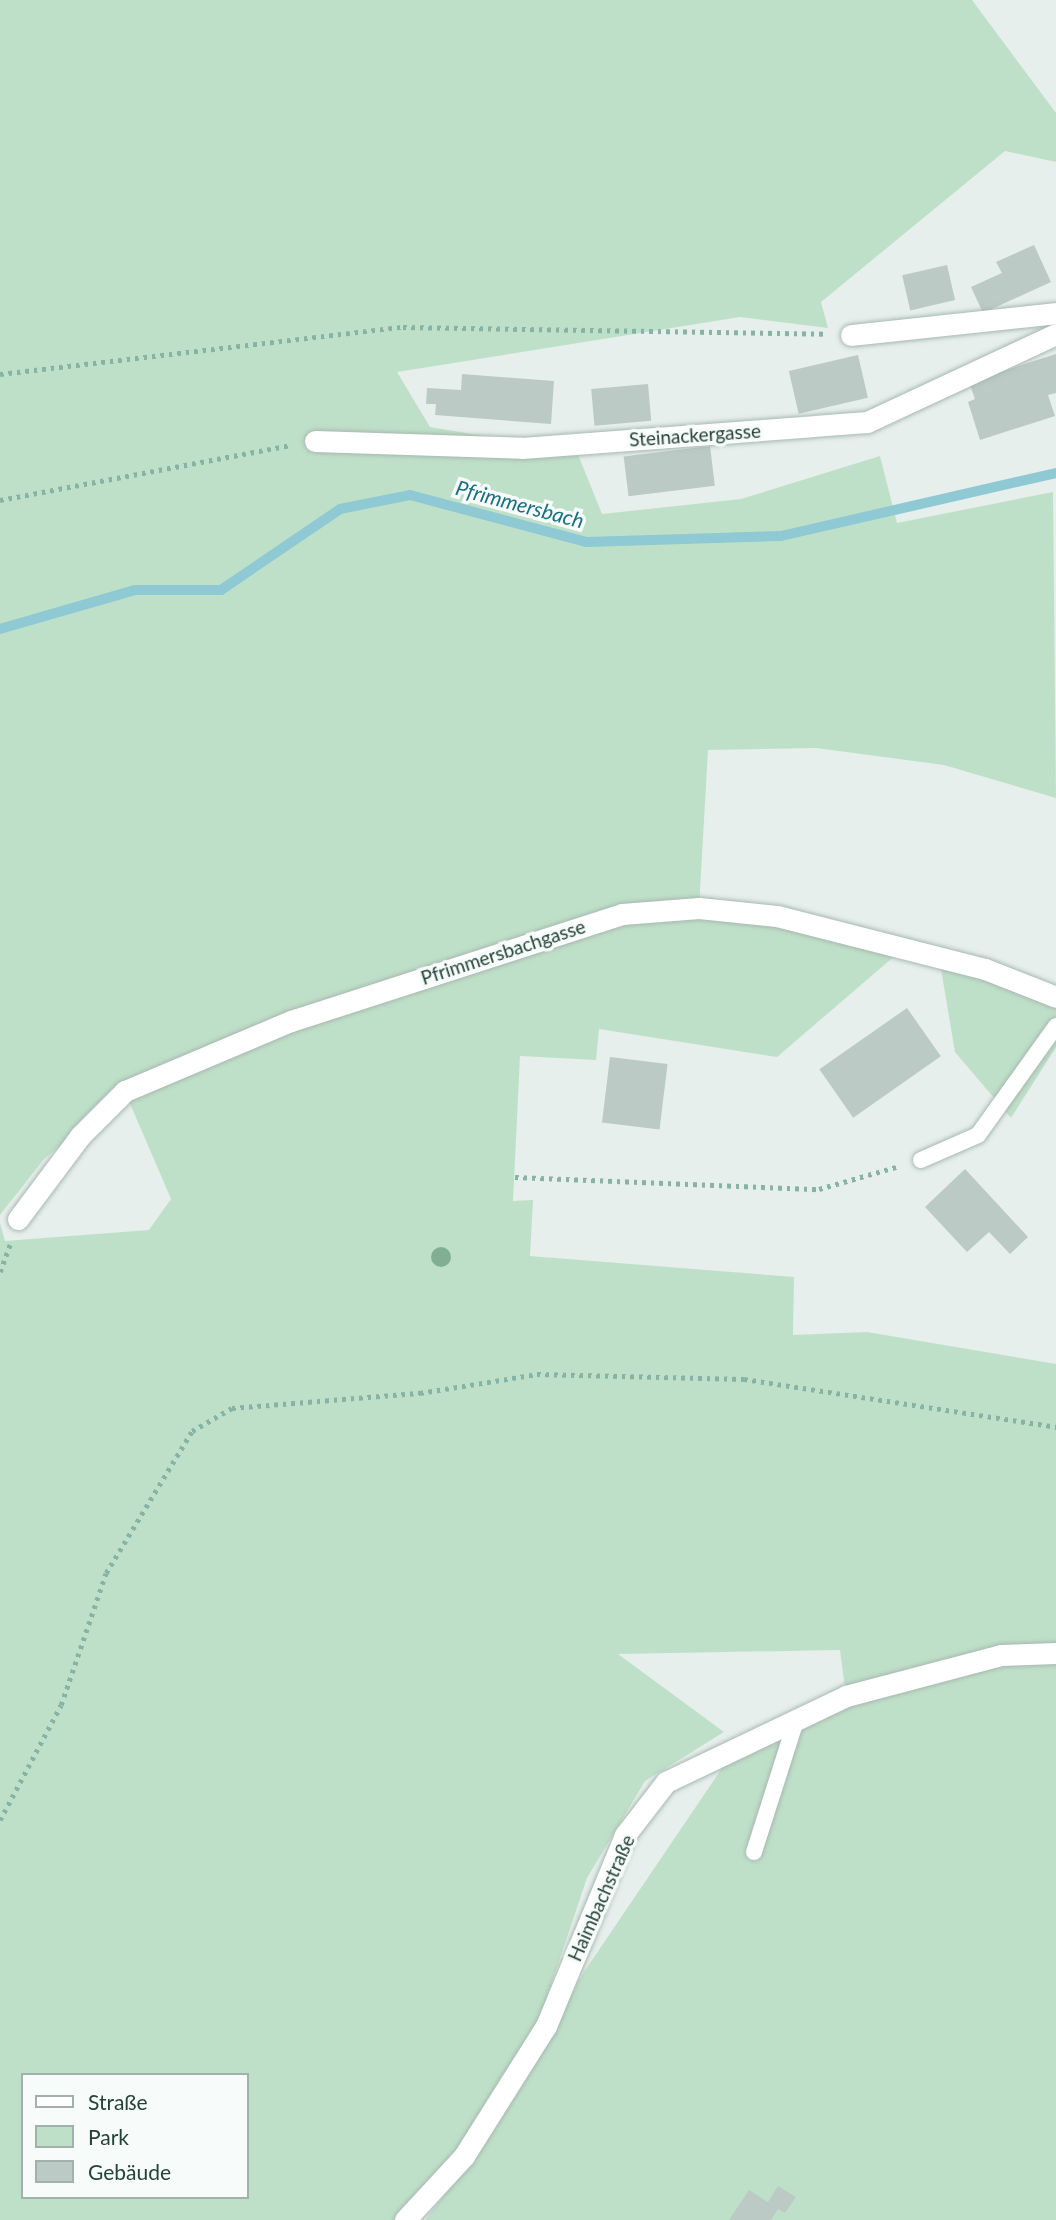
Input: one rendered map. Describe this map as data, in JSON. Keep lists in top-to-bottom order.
{
  "streets": {
    "street": ["Steinackergasse", "Pfrimmersbachgasse", "Haimbachstraße"]
  },
  "water": ["Pfrimmersbach"],
  "legend": ["Straße", "Park", "Gebäude"]
}
